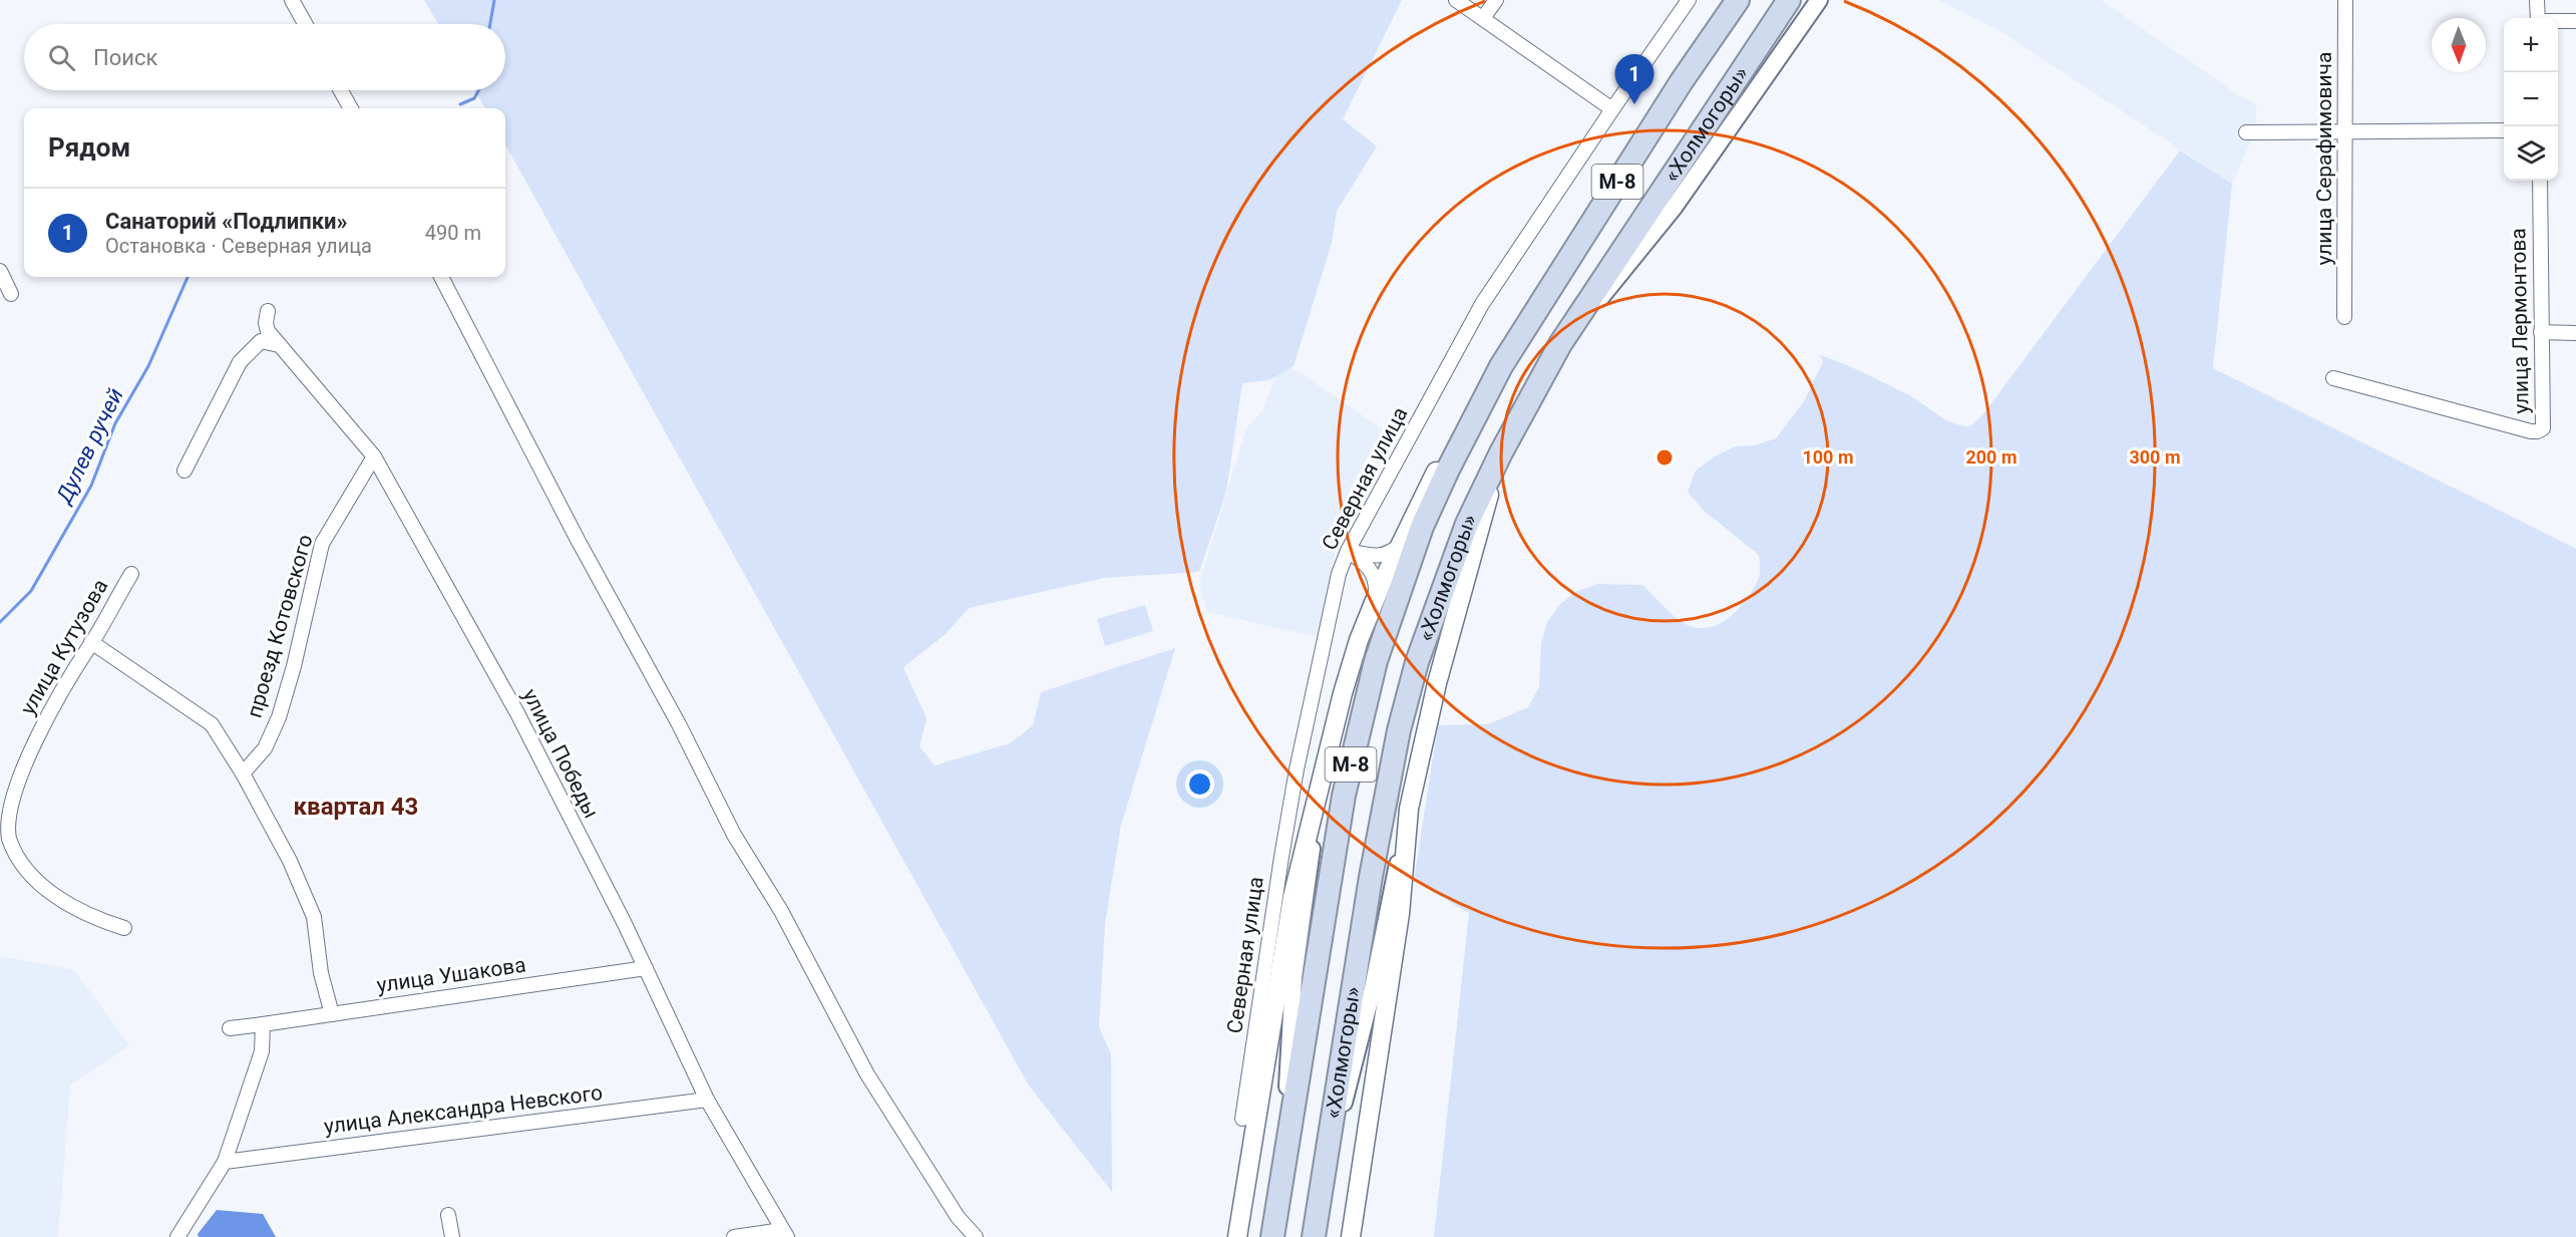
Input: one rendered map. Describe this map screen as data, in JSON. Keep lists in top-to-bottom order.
{
  "streets": {
    "highway": ["«Холмогоры»", "М-8"],
    "street": [
      "улица Серафимовича",
      "улица Лермонтова",
      "Северная улица",
      "проезд Котовского",
      "улица Кутузова",
      "улица Победы",
      "улица Ушакова",
      "улица Александра Невского"
    ]
  },
  "crossings": [
    ["проезд Котовского", "улица Победы"],
    ["улица Победы", "улица Ушакова"],
    ["улица Победы", "улица Александра Невского"]
  ],
  "districts": ["квартал 43"],
  "water": ["Дулев ручей"],
  "north": "bottom",
  "page": {
    "map_buttons": ["+", "−"],
    "search": "Поиск",
    "pins": "1",
    "heading": "Рядом",
    "list": [
      {
        "mark": "1",
        "name": "Санаторий «Подлипки»",
        "note": "Остановка · Северная улица",
        "value": "490 m"
      }
    ]
  },
  "rings": ["100 m", "200 m", "300 m"]
}
